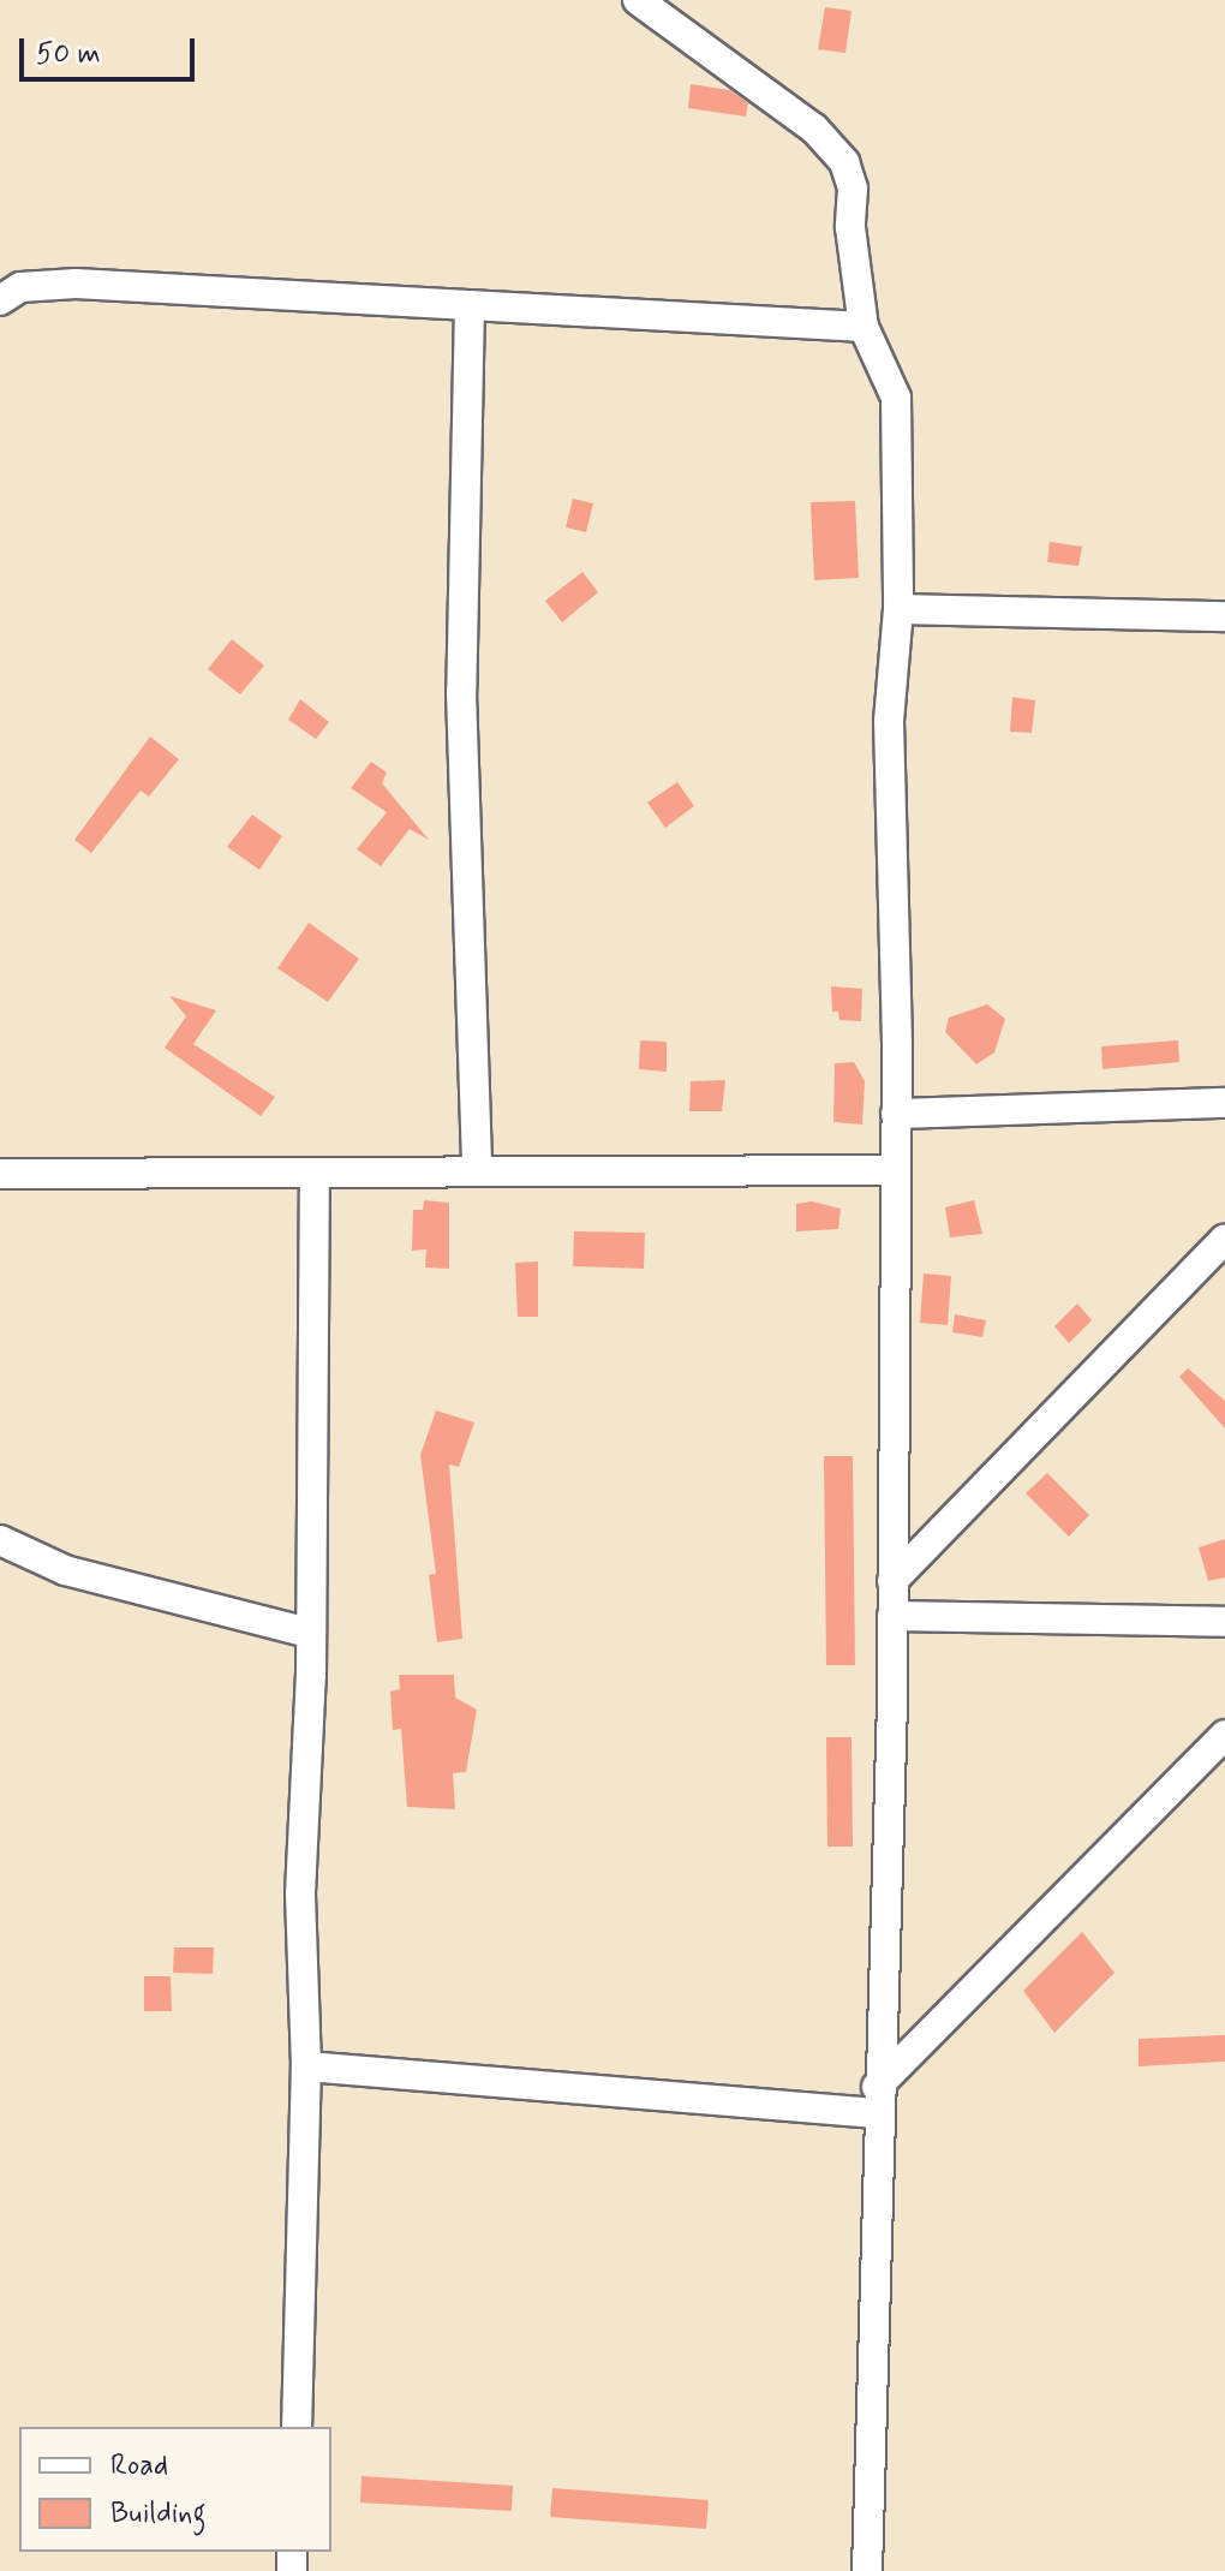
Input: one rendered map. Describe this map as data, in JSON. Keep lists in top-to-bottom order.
{
  "legend": ["Road", "Building"],
  "scale_bar": "50 m"
}
